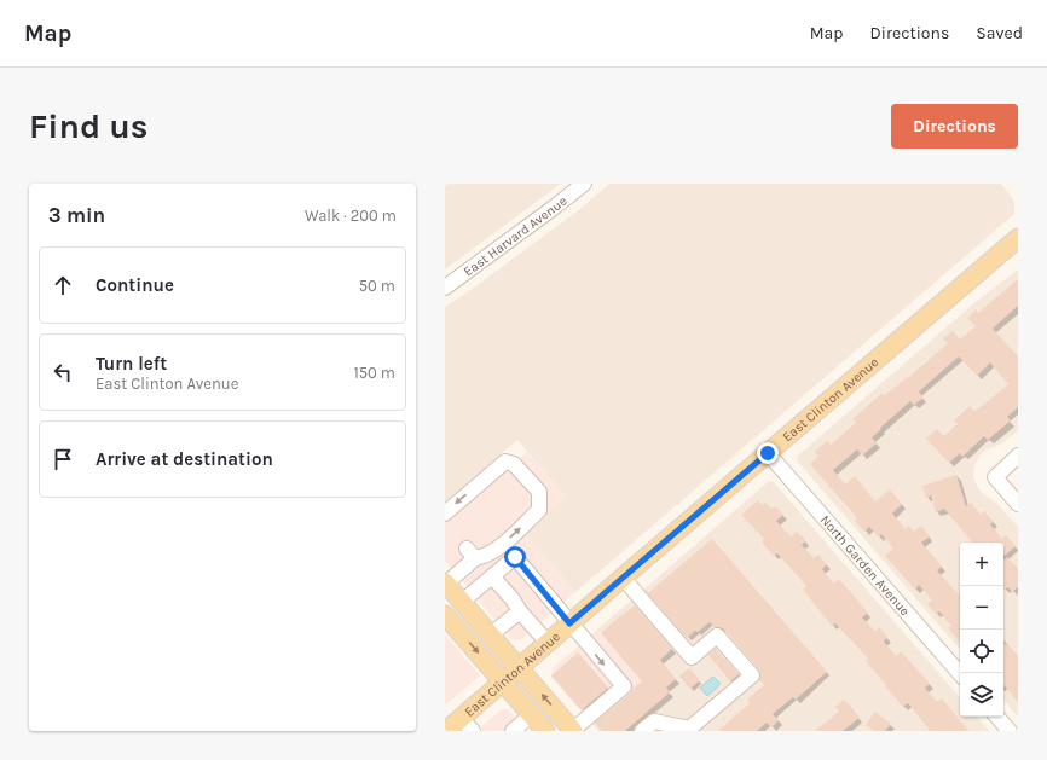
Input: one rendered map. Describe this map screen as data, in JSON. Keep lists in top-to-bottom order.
{
  "streets": {
    "main road": ["East Clinton Avenue"],
    "street": ["East Harvard Avenue", "North Garden Avenue"]
  },
  "crossings": [
    ["East Clinton Avenue", "North Garden Avenue"]
  ],
  "page": {
    "header": "Map",
    "nav": ["Map", "Directions", "Saved"],
    "buttons": "Directions",
    "title": "Find us",
    "heading": ["3 min", "Walk · 200 m"],
    "list": [
      ["Continue", "50 m"],
      ["Turn left", "East Clinton Avenue", "150 m"],
      "Arrive at destination"
    ],
    "map_buttons": ["+", "−"]
  }
}
